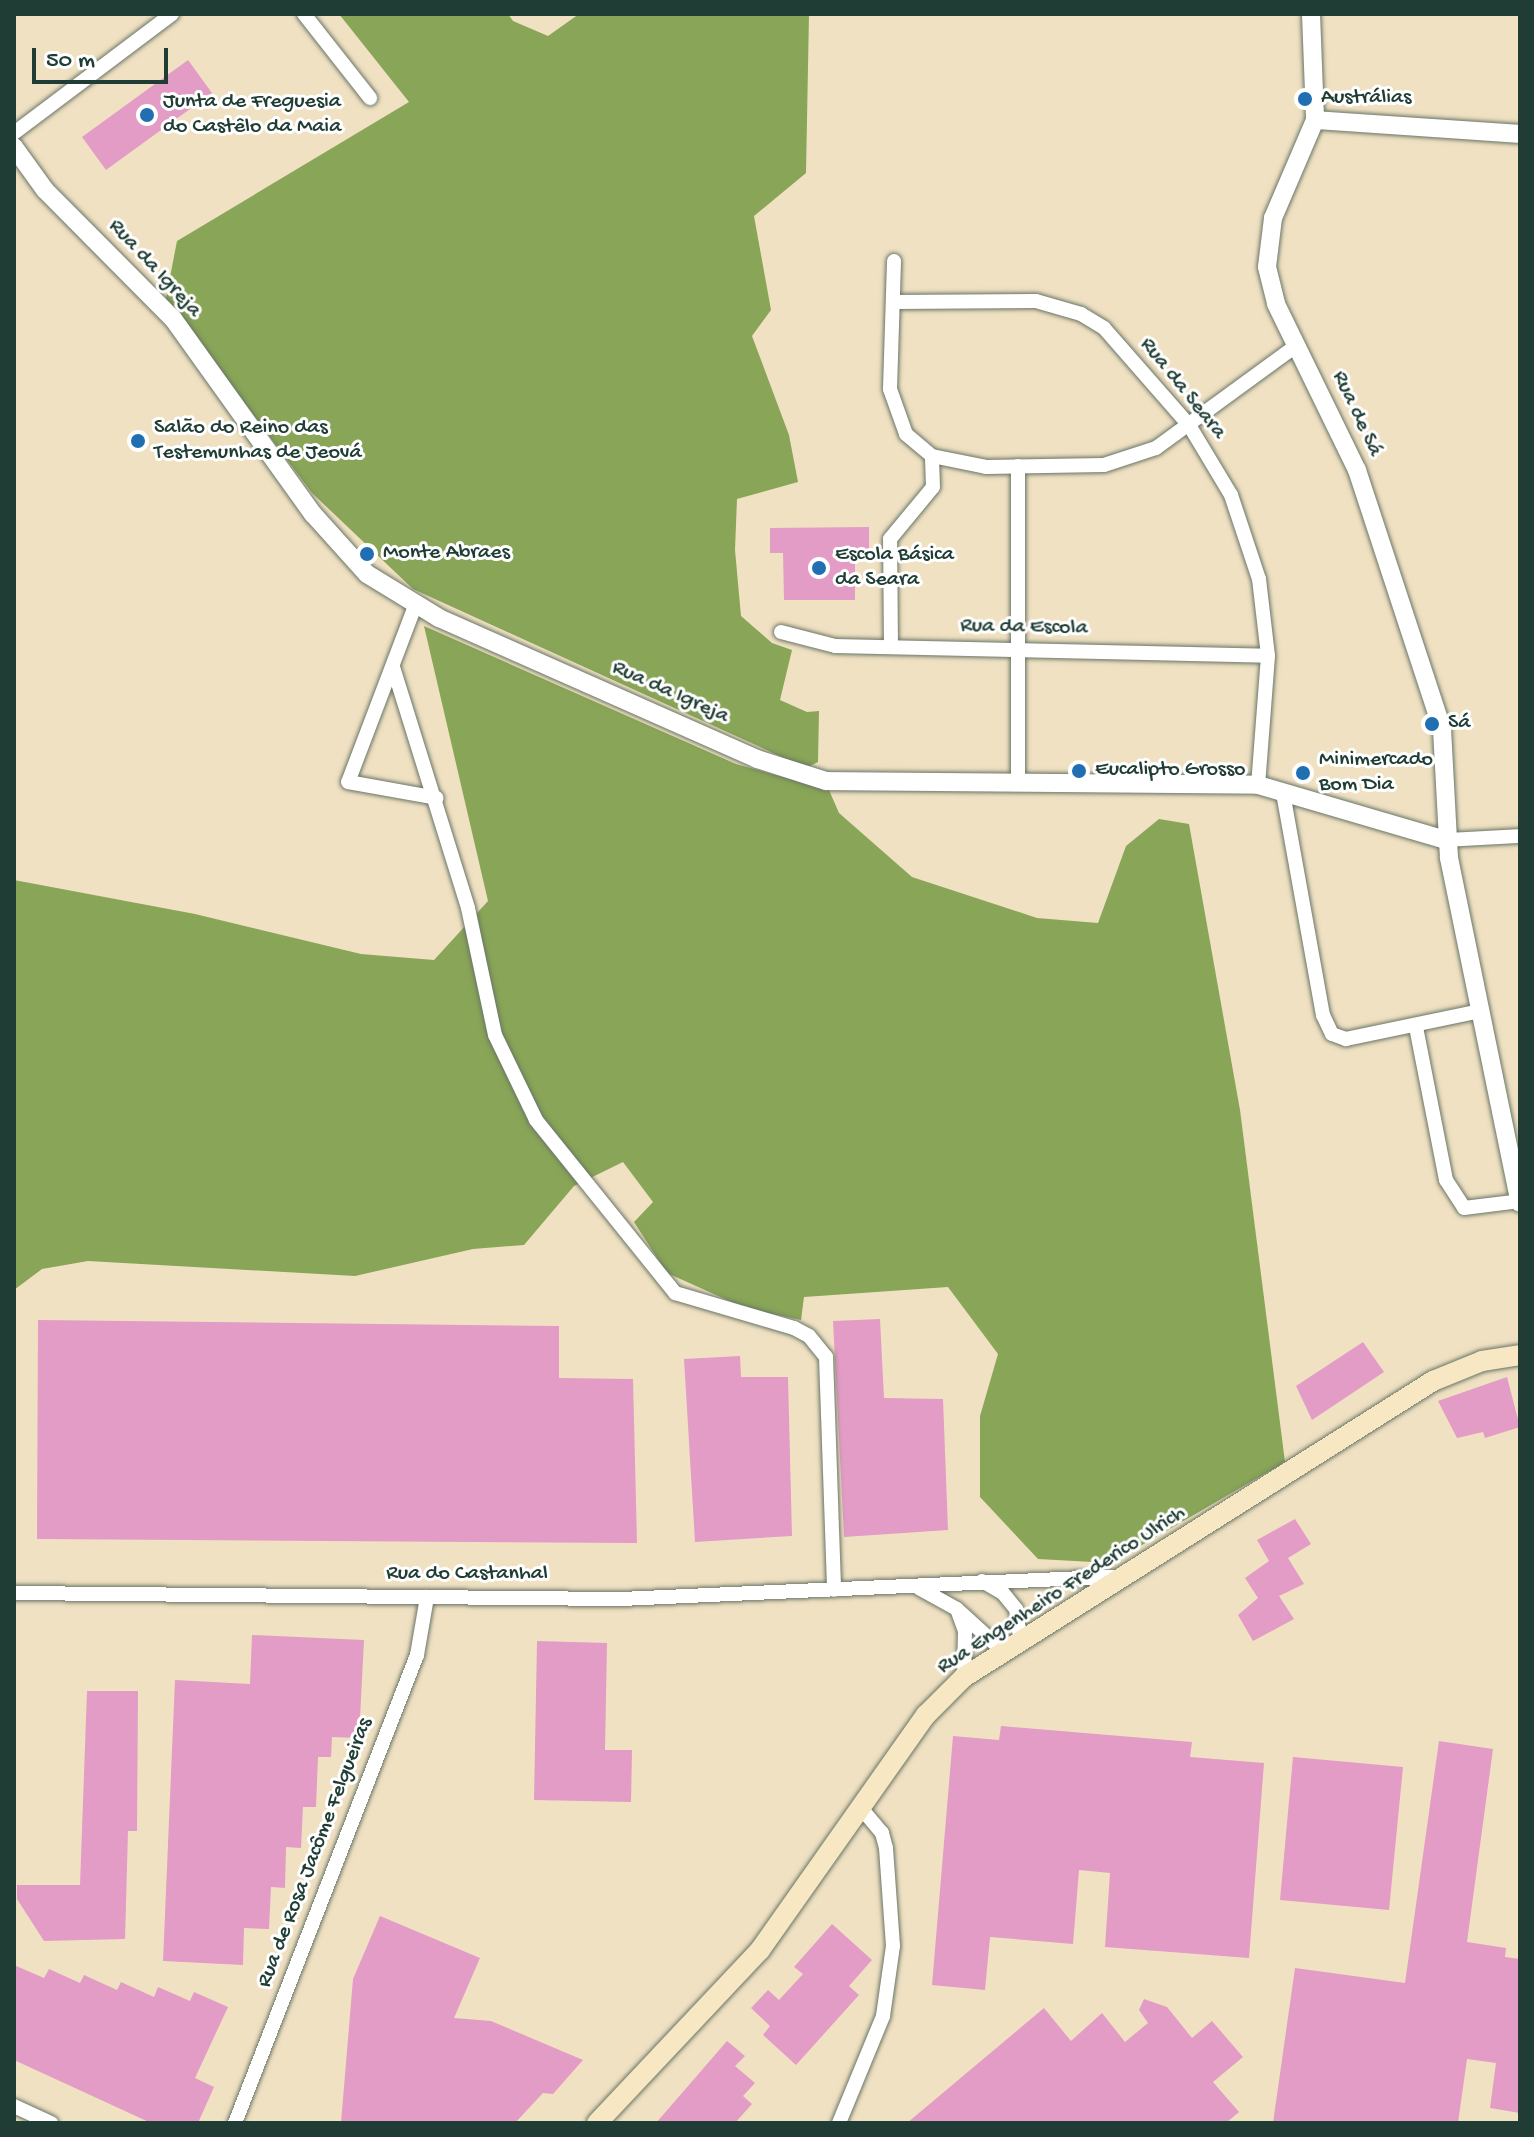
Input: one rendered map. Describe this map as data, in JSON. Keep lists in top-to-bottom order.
{
  "streets": {
    "main road": ["Rua Engenheiro Frederico Ulrich"],
    "street": [
      "Rua da Igreja",
      "Rua da Seara",
      "Rua de Sá",
      "Rua da Escola",
      "Rua do Castanhal",
      "Rua de Rosa Jacôme Felgueiras"
    ]
  },
  "crossings": [
    ["Rua da Igreja", "Rua da Seara"],
    ["Rua da Igreja", "Rua de Sá"],
    ["Rua da Seara", "Rua da Escola"],
    ["Rua do Castanhal", "Rua Engenheiro Frederico Ulrich"],
    ["Rua do Castanhal", "Rua de Rosa Jacôme Felgueiras"]
  ],
  "places": [
    "Austrálias",
    "Junta de Freguesia do Castêlo da Maia",
    "Salão do Reino das Testemunhas de Jeová",
    "Monte Abraes",
    "Escola Básica da Seara",
    "Sá",
    "Eucalipto Grosso",
    "Minimercado Bom Dia"
  ],
  "scale_bar": "50 m"
}
